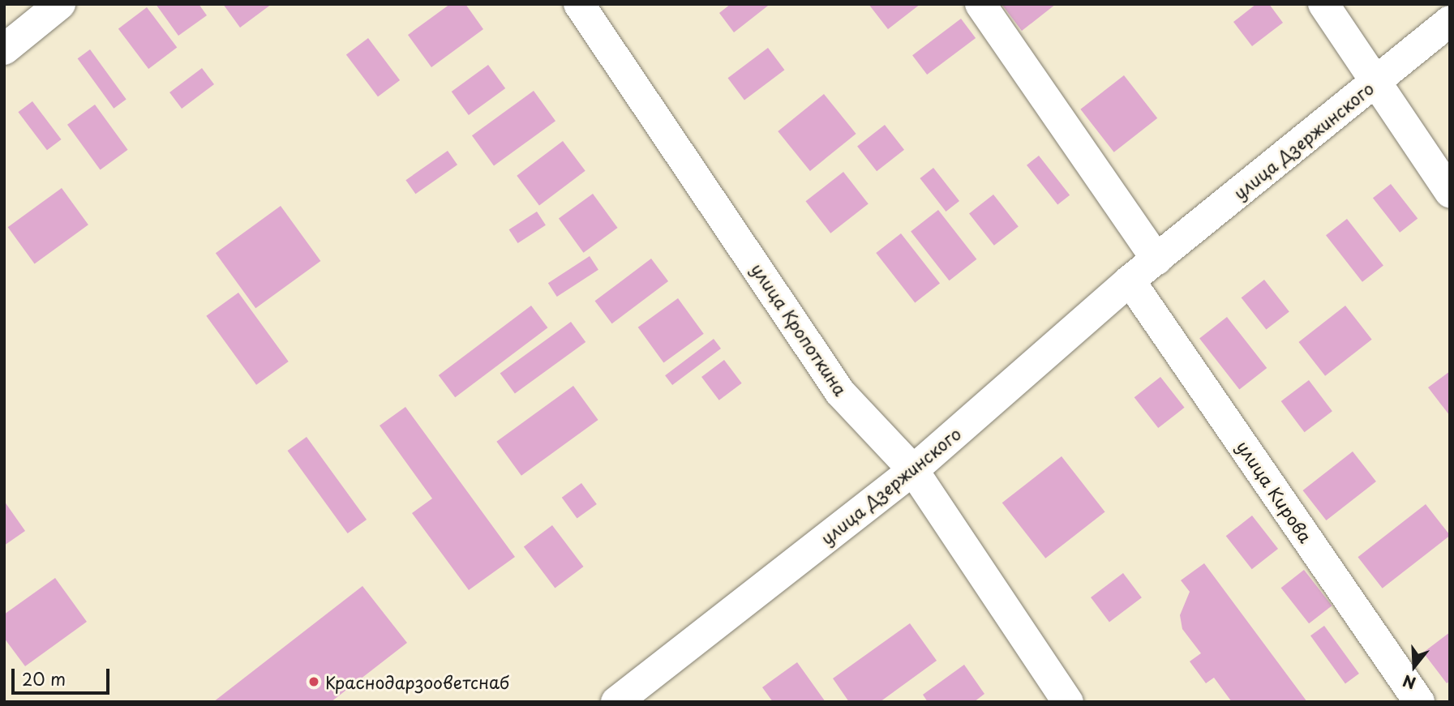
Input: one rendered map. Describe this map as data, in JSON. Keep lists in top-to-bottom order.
{
  "streets": {
    "street": ["улица Дзержинского", "улица Кропоткина", "улица Кирова"]
  },
  "crossings": [
    ["улица Дзержинского", "улица Кропоткина"],
    ["улица Дзержинского", "улица Кирова"]
  ],
  "places": ["Краснодарзооветснаб"],
  "scale_bar": "20 m",
  "north": "bottom"
}
